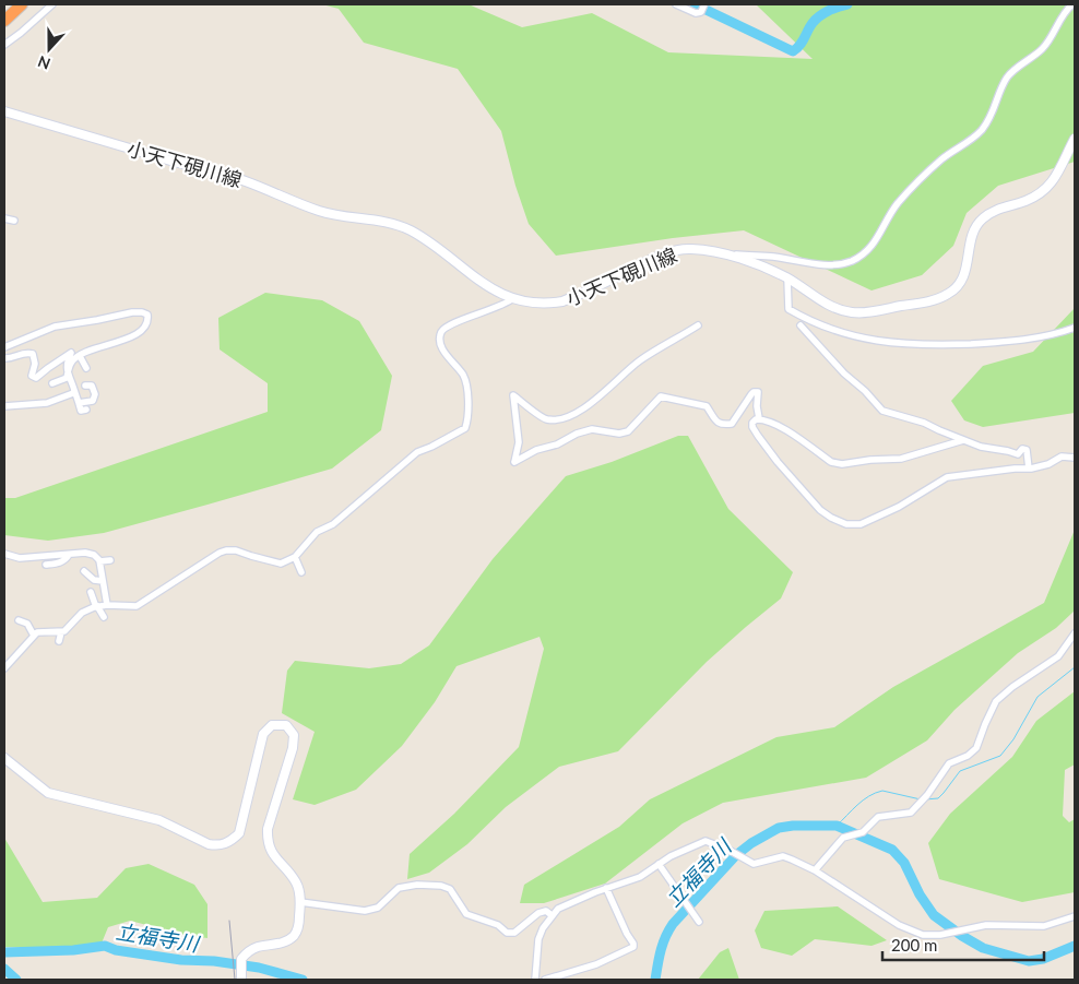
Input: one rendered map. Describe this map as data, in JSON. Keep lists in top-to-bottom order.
{
  "streets": {
    "main road": ["小天下硯川線"]
  },
  "water": ["立福寺川"],
  "scale_bar": "200 m",
  "north": "bottom"
}
